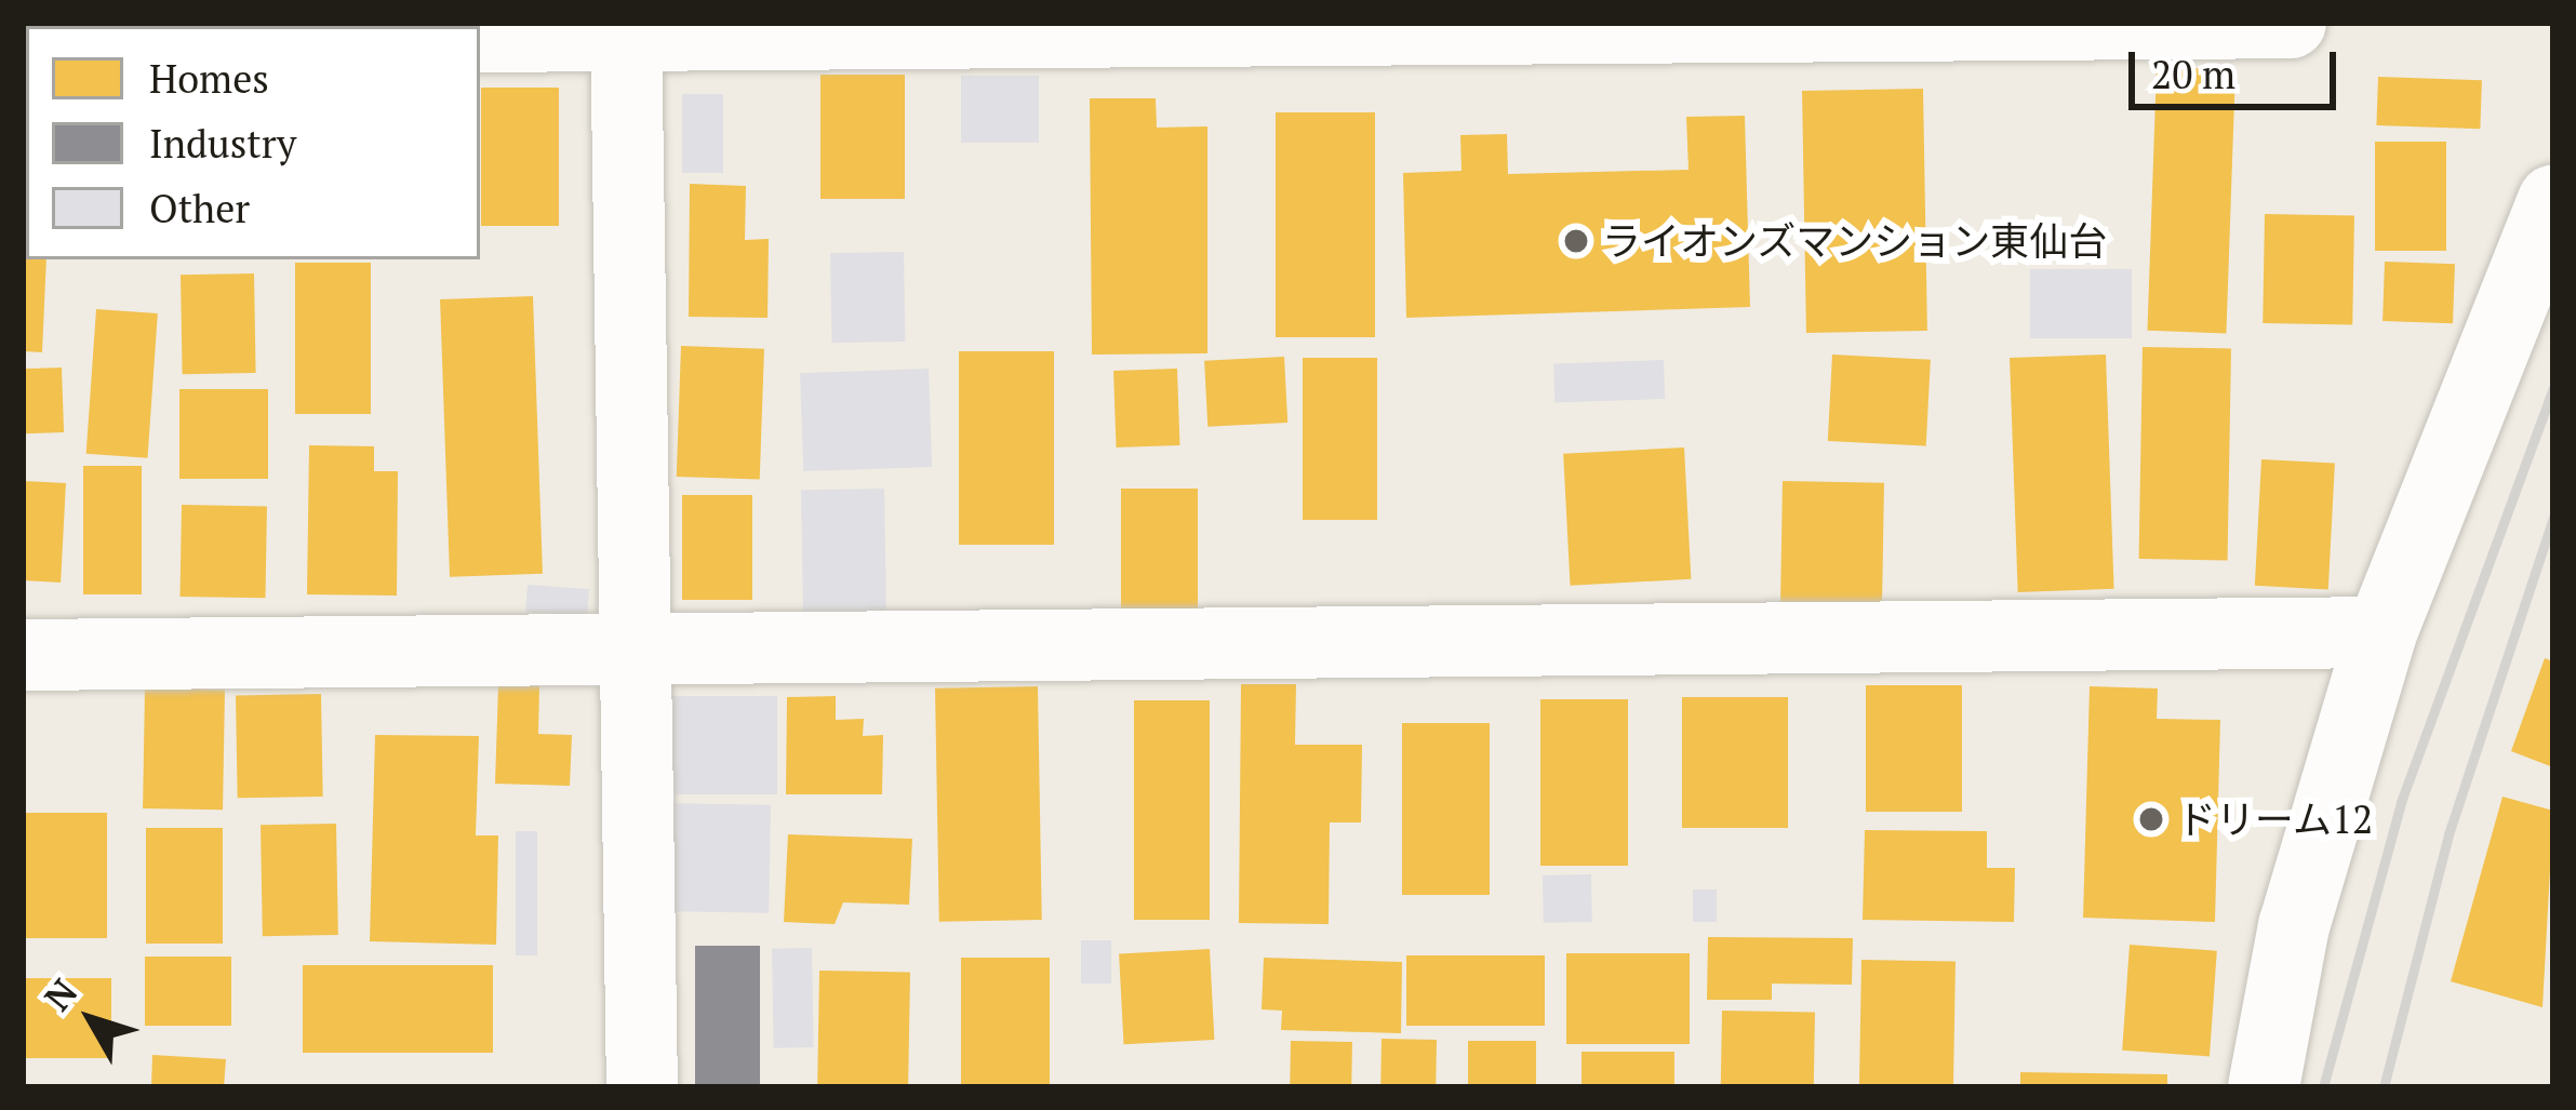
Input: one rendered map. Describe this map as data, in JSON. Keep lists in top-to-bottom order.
{
  "places": ["ライオンズマンション東仙台", "ドリーム12"],
  "legend": ["Homes", "Industry", "Other"],
  "scale_bar": "20 m",
  "north": "top left"
}
